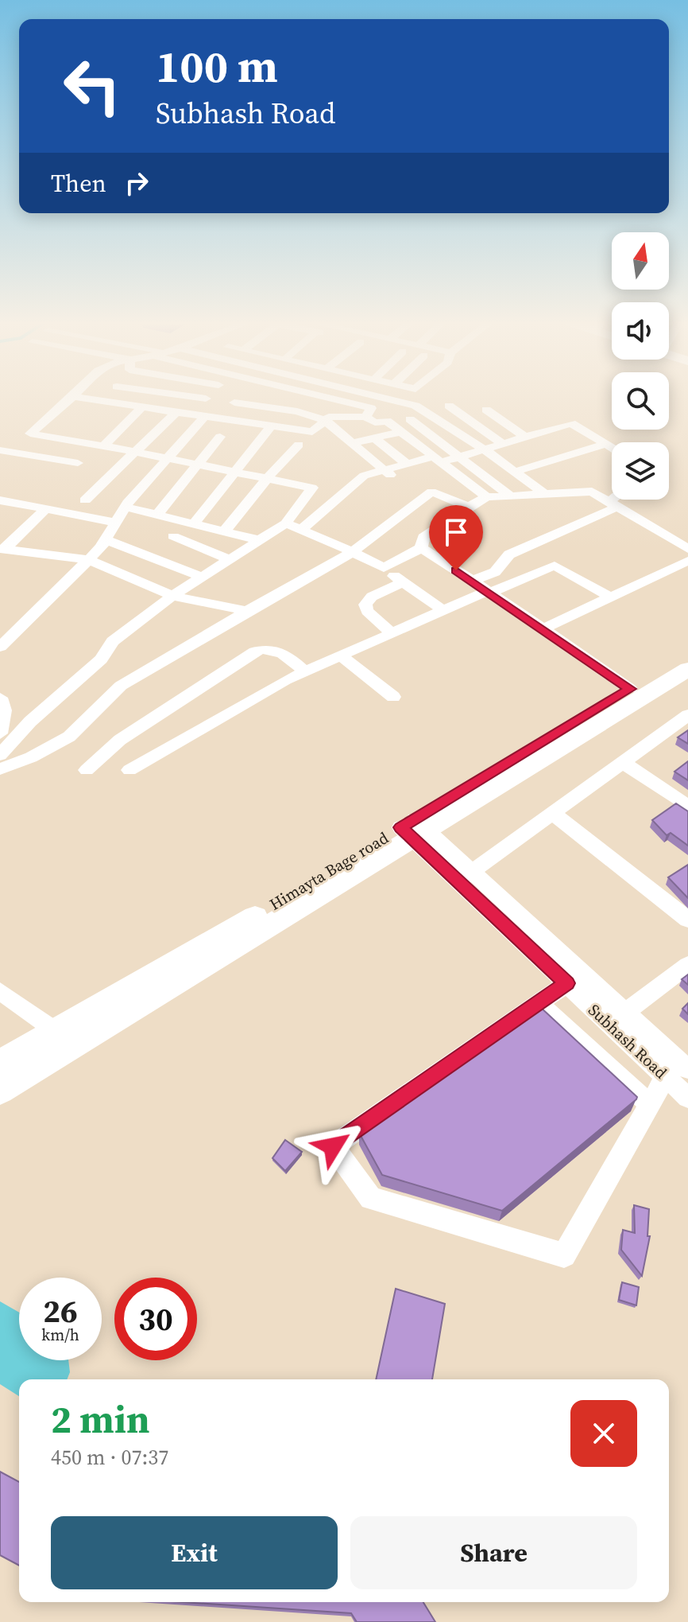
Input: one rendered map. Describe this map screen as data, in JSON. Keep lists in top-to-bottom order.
{
  "streets": {
    "main road": ["Himayta Bage road"],
    "street": ["Subhash Road"]
  },
  "crossings": [
    ["Himayta Bage road", "Subhash Road"]
  ],
  "north": "top",
  "page": {
    "turn": ["100 m", "Subhash Road"],
    "then": "Then",
    "speed": "26 km/h",
    "limit": "30",
    "heading": ["2 min", "450 m · 07:37"],
    "buttons": ["Exit", "Share"]
  }
}
